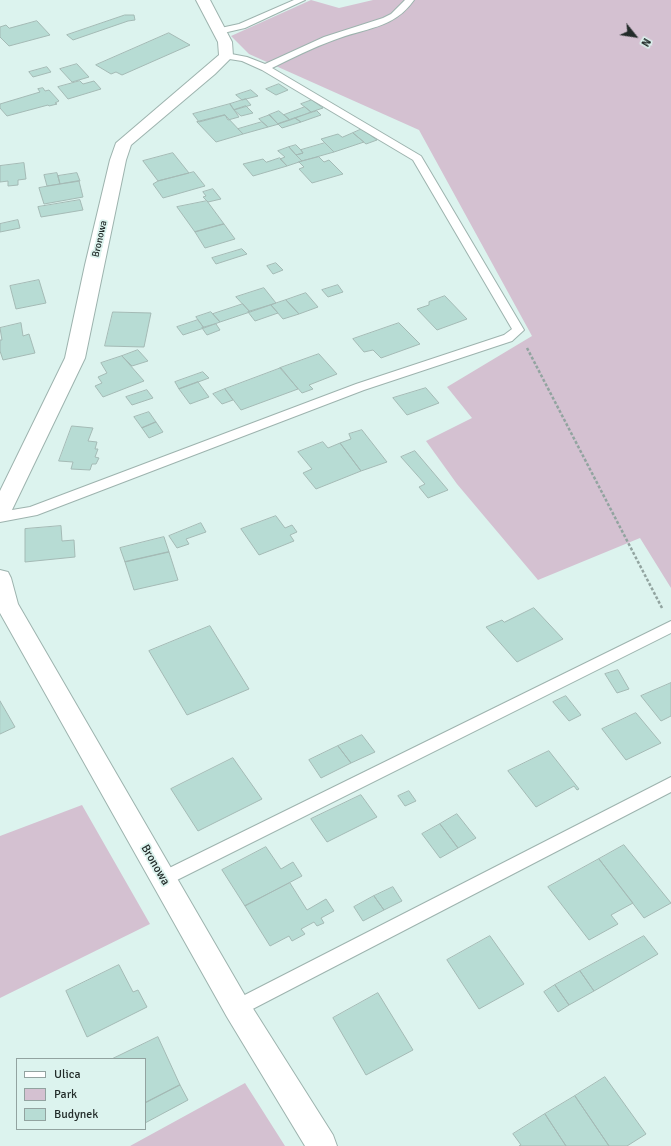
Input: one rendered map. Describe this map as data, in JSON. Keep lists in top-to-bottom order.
{
  "streets": {
    "street": ["Bronowa"]
  },
  "legend": ["Ulica", "Park", "Budynek"],
  "north": "bottom right"
}
